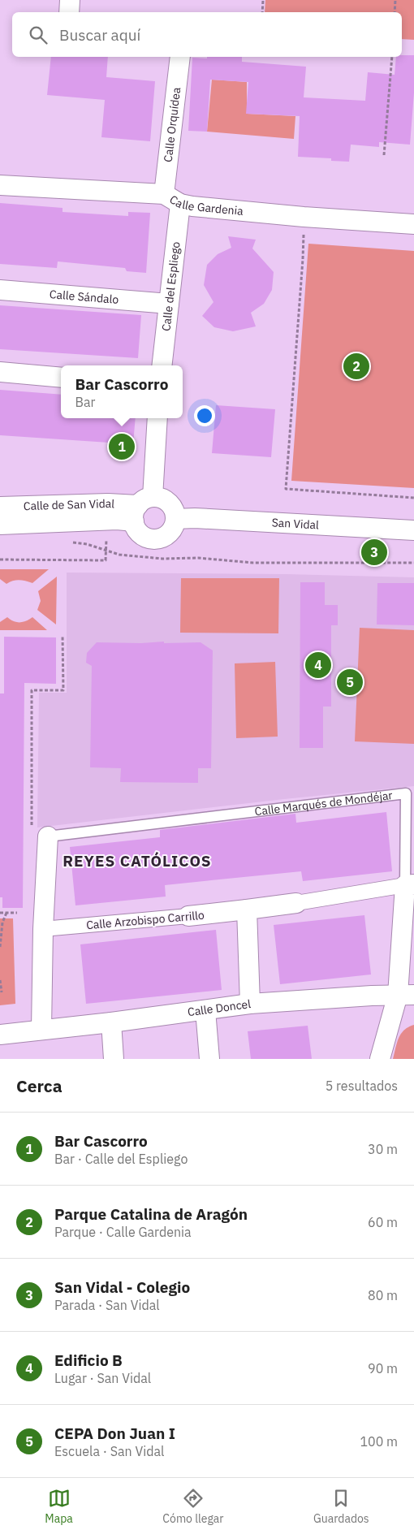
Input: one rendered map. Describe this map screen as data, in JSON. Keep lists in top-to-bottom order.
{
  "streets": {
    "street": [
      "Calle Orquídea",
      "Calle Gardenia",
      "Calle del Espliego",
      "Calle Sándalo",
      "Calle de San Vidal",
      "San Vidal",
      "Calle Marqués de Mondéjar",
      "Calle Arzobispo Carrillo",
      "Calle Doncel"
    ]
  },
  "crossings": [
    ["Calle Orquídea", "Calle Gardenia"],
    ["Calle Orquídea", "Calle del Espliego"],
    ["Calle Gardenia", "Calle del Espliego"],
    ["Calle del Espliego", "Calle Sándalo"],
    ["Calle de San Vidal", "San Vidal"],
    ["Calle Marqués de Mondéjar", "Calle Arzobispo Carrillo"],
    ["Calle Marqués de Mondéjar", "Calle Doncel"]
  ],
  "districts": ["REYES CATÓLICOS"],
  "page": {
    "search": "Buscar aquí",
    "pins": [
      "2",
      "1",
      "3",
      "4",
      "5"
    ],
    "popup": ["Bar Cascorro", "Bar"],
    "heading": ["Cerca", "5 resultados"],
    "list": [
      {
        "mark": "1",
        "name": "Bar Cascorro",
        "note": "Bar · Calle del Espliego",
        "value": "30 m"
      },
      {
        "mark": "2",
        "name": "Parque Catalina de Aragón",
        "note": "Parque · Calle Gardenia",
        "value": "60 m"
      },
      {
        "mark": "3",
        "name": "San Vidal - Colegio",
        "note": "Parada · San Vidal",
        "value": "80 m"
      },
      {
        "mark": "4",
        "name": "Edificio B",
        "note": "Lugar · San Vidal",
        "value": "90 m"
      },
      {
        "mark": "5",
        "name": "CEPA Don Juan I",
        "note": "Escuela · San Vidal",
        "value": "100 m"
      }
    ],
    "nav": ["Mapa", "Cómo llegar", "Guardados"]
  }
}
